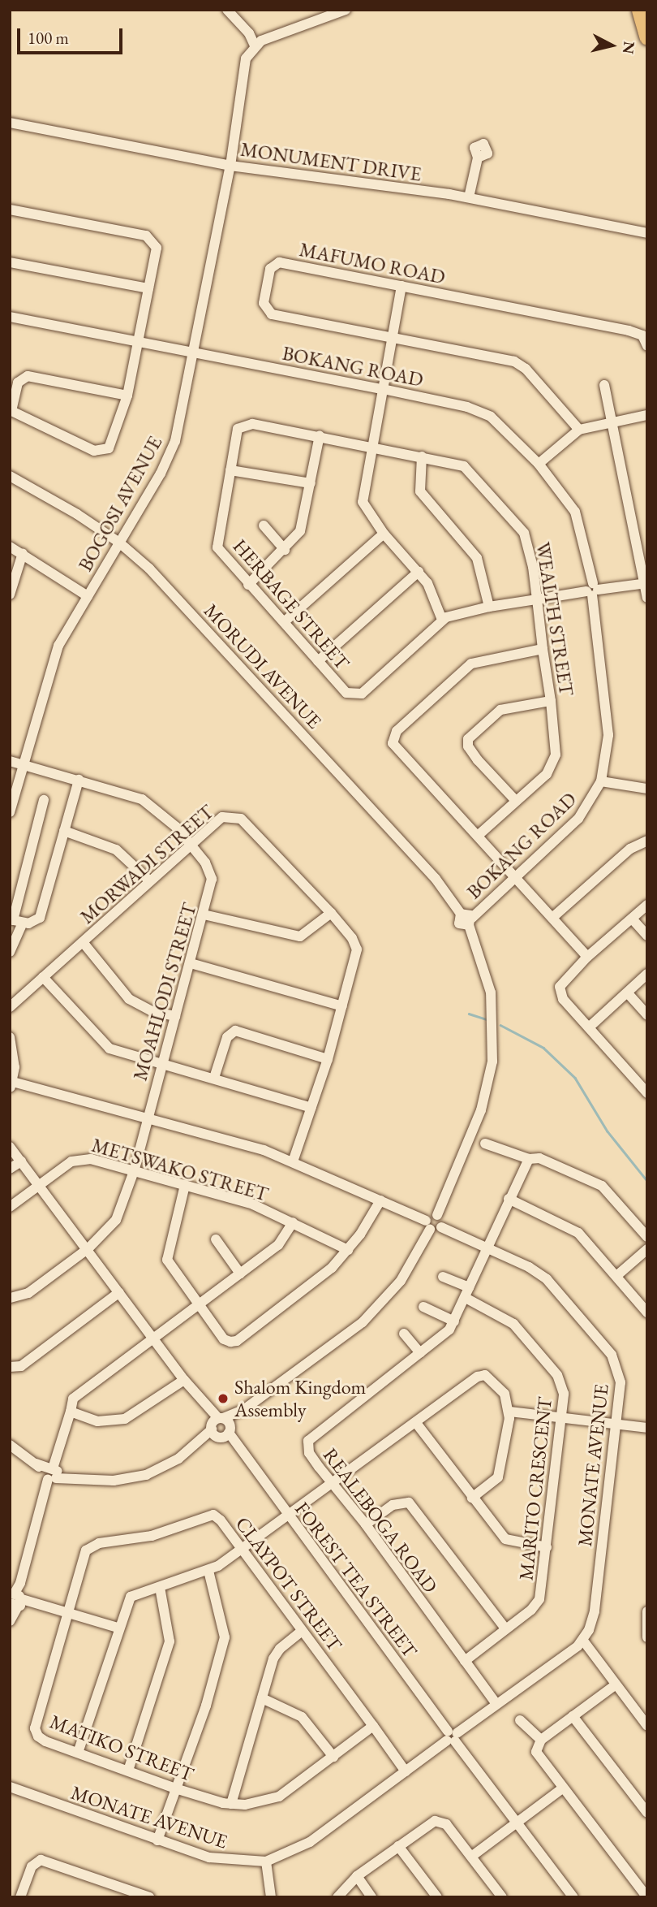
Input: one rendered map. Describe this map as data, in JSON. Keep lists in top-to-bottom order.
{
  "streets": {
    "street": [
      "MONUMENT DRIVE",
      "MAFUMO ROAD",
      "BOKANG ROAD",
      "BOGOSI AVENUE",
      "HERBAGE STREET",
      "WEALTH STREET",
      "MORUDI AVENUE",
      "MORWADI STREET",
      "MOAHLODI STREET",
      "METSWAKO STREET",
      "MONATE AVENUE",
      "MARITO CRESCENT",
      "REALEBOGA ROAD",
      "FOREST TEA STREET",
      "CLAYPOT STREET",
      "MATIKO STREET"
    ]
  },
  "crossings": [
    ["MONUMENT DRIVE", "BOGOSI AVENUE"],
    ["BOKANG ROAD", "BOGOSI AVENUE"],
    ["BOKANG ROAD", "MORUDI AVENUE"],
    ["BOGOSI AVENUE", "MORUDI AVENUE"],
    ["BOGOSI AVENUE", "MOAHLODI STREET"],
    ["HERBAGE STREET", "WEALTH STREET"],
    ["MORWADI STREET", "MOAHLODI STREET"],
    ["MOAHLODI STREET", "METSWAKO STREET"],
    ["MOAHLODI STREET", "FOREST TEA STREET"],
    ["METSWAKO STREET", "FOREST TEA STREET"],
    ["MONATE AVENUE", "REALEBOGA ROAD"],
    ["MONATE AVENUE", "FOREST TEA STREET"],
    ["MONATE AVENUE", "CLAYPOT STREET"],
    ["MARITO CRESCENT", "REALEBOGA ROAD"],
    ["CLAYPOT STREET", "MATIKO STREET"]
  ],
  "places": ["Shalom Kingdom Assembly"],
  "scale_bar": "100 m",
  "north": "right"
}
